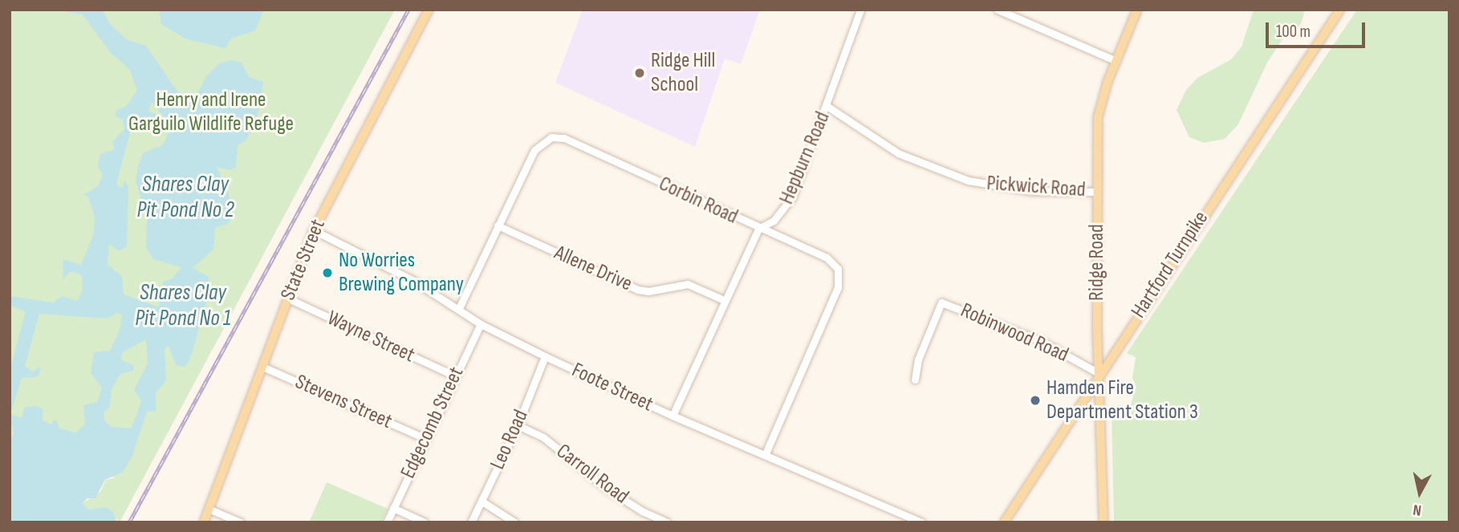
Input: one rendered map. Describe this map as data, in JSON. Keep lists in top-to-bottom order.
{
  "streets": {
    "main road": ["State Street", "Ridge Road", "Hartford Turnpike"],
    "street": [
      "Hepburn Road",
      "Pickwick Road",
      "Corbin Road",
      "Allene Drive",
      "Robinwood Road",
      "Wayne Street",
      "Foote Street",
      "Stevens Street",
      "Edgecomb Street",
      "Leo Road",
      "Carroll Road"
    ]
  },
  "crossings": [
    ["Hepburn Road", "Pickwick Road"],
    ["Hepburn Road", "Corbin Road"],
    ["Hepburn Road", "Allene Drive"],
    ["Hepburn Road", "Foote Street"],
    ["Pickwick Road", "Ridge Road"],
    ["Corbin Road", "Allene Drive"],
    ["Corbin Road", "Foote Street"],
    ["State Street", "Wayne Street"],
    ["State Street", "Foote Street"],
    ["State Street", "Stevens Street"],
    ["Ridge Road", "Hartford Turnpike"],
    ["Ridge Road", "Robinwood Road"],
    ["Hartford Turnpike", "Robinwood Road"],
    ["Wayne Street", "Edgecomb Street"],
    ["Foote Street", "Edgecomb Street"],
    ["Foote Street", "Leo Road"],
    ["Stevens Street", "Edgecomb Street"],
    ["Leo Road", "Carroll Road"]
  ],
  "water": ["Shares Clay Pit Pond No 2", "Shares Clay Pit Pond No 1"],
  "parks": ["Henry and Irene Garguilo Wildlife Refuge"],
  "places": ["Ridge Hill School", "No Worries Brewing Company", "Hamden Fire Department Station 3"],
  "scale_bar": "100 m",
  "north": "bottom"
}
